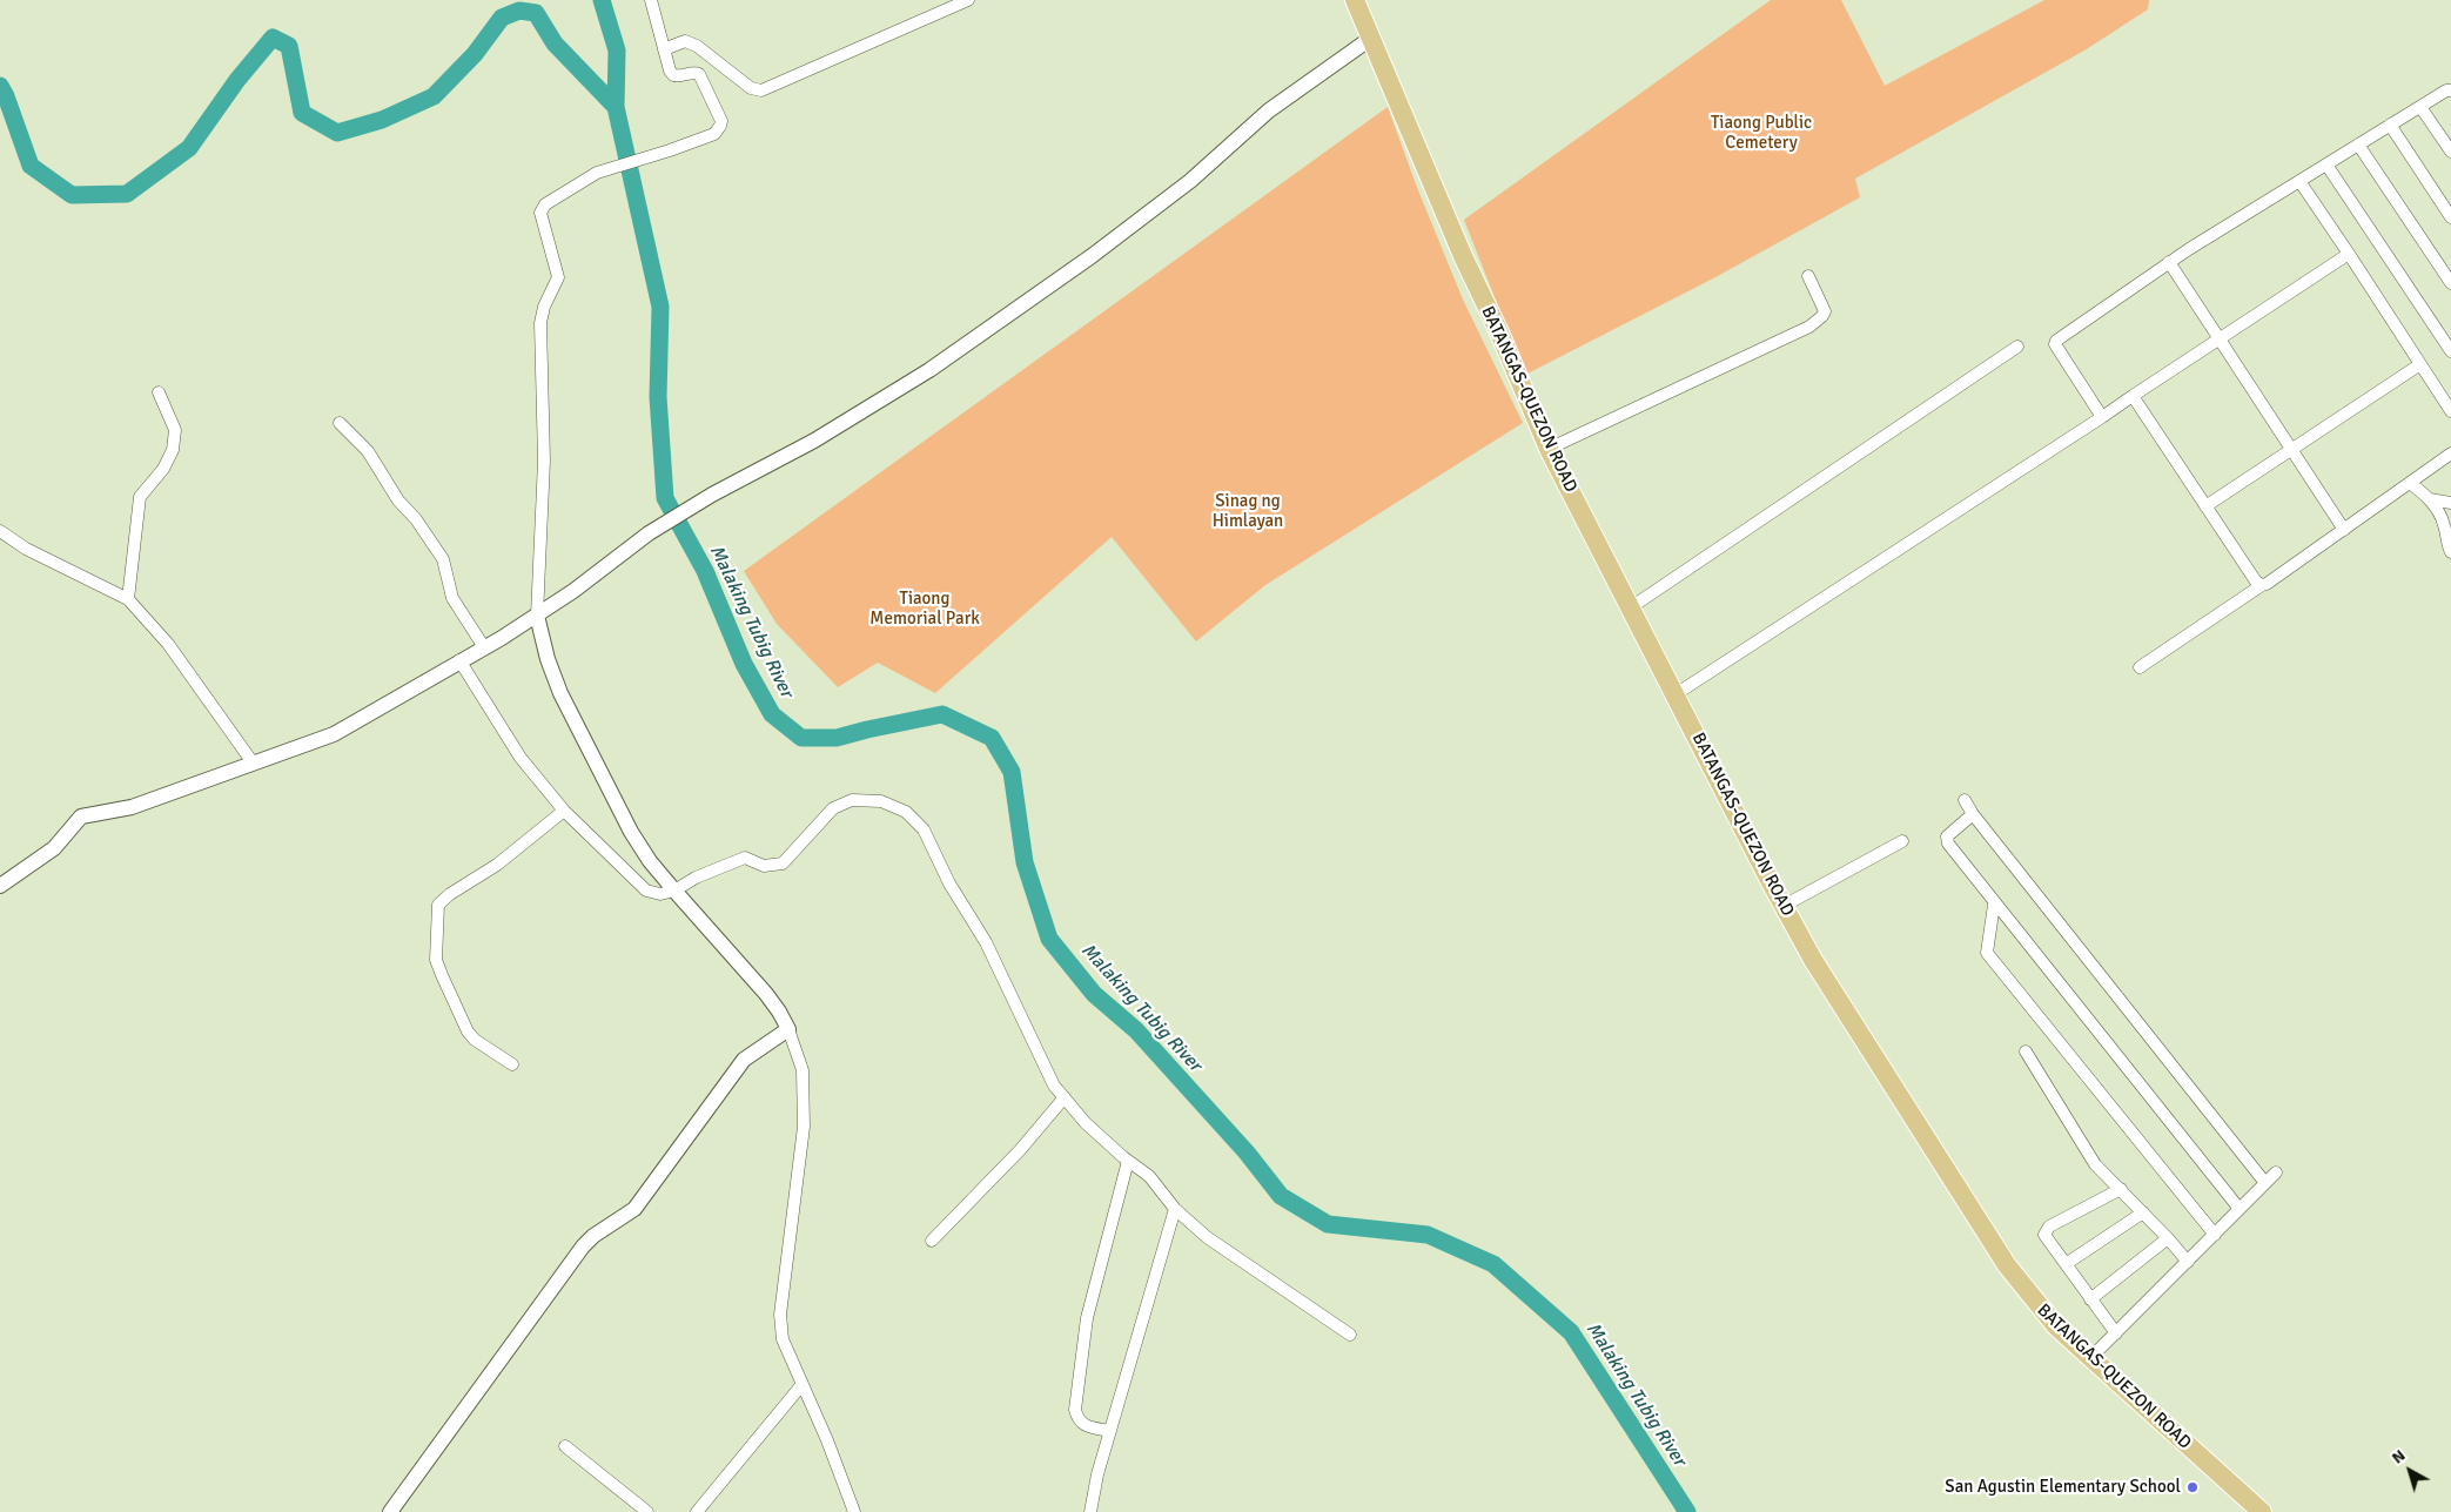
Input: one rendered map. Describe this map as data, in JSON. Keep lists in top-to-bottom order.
{
  "streets": {
    "main road": ["BATANGAS-QUEZON ROAD"]
  },
  "water": ["Malaking Tubig River"],
  "parks": ["Tiaong Public Cemetery", "Sinag ng Himlayan", "Tiaong Memorial Park"],
  "places": ["San Agustin Elementary School"],
  "north": "top left"
}
